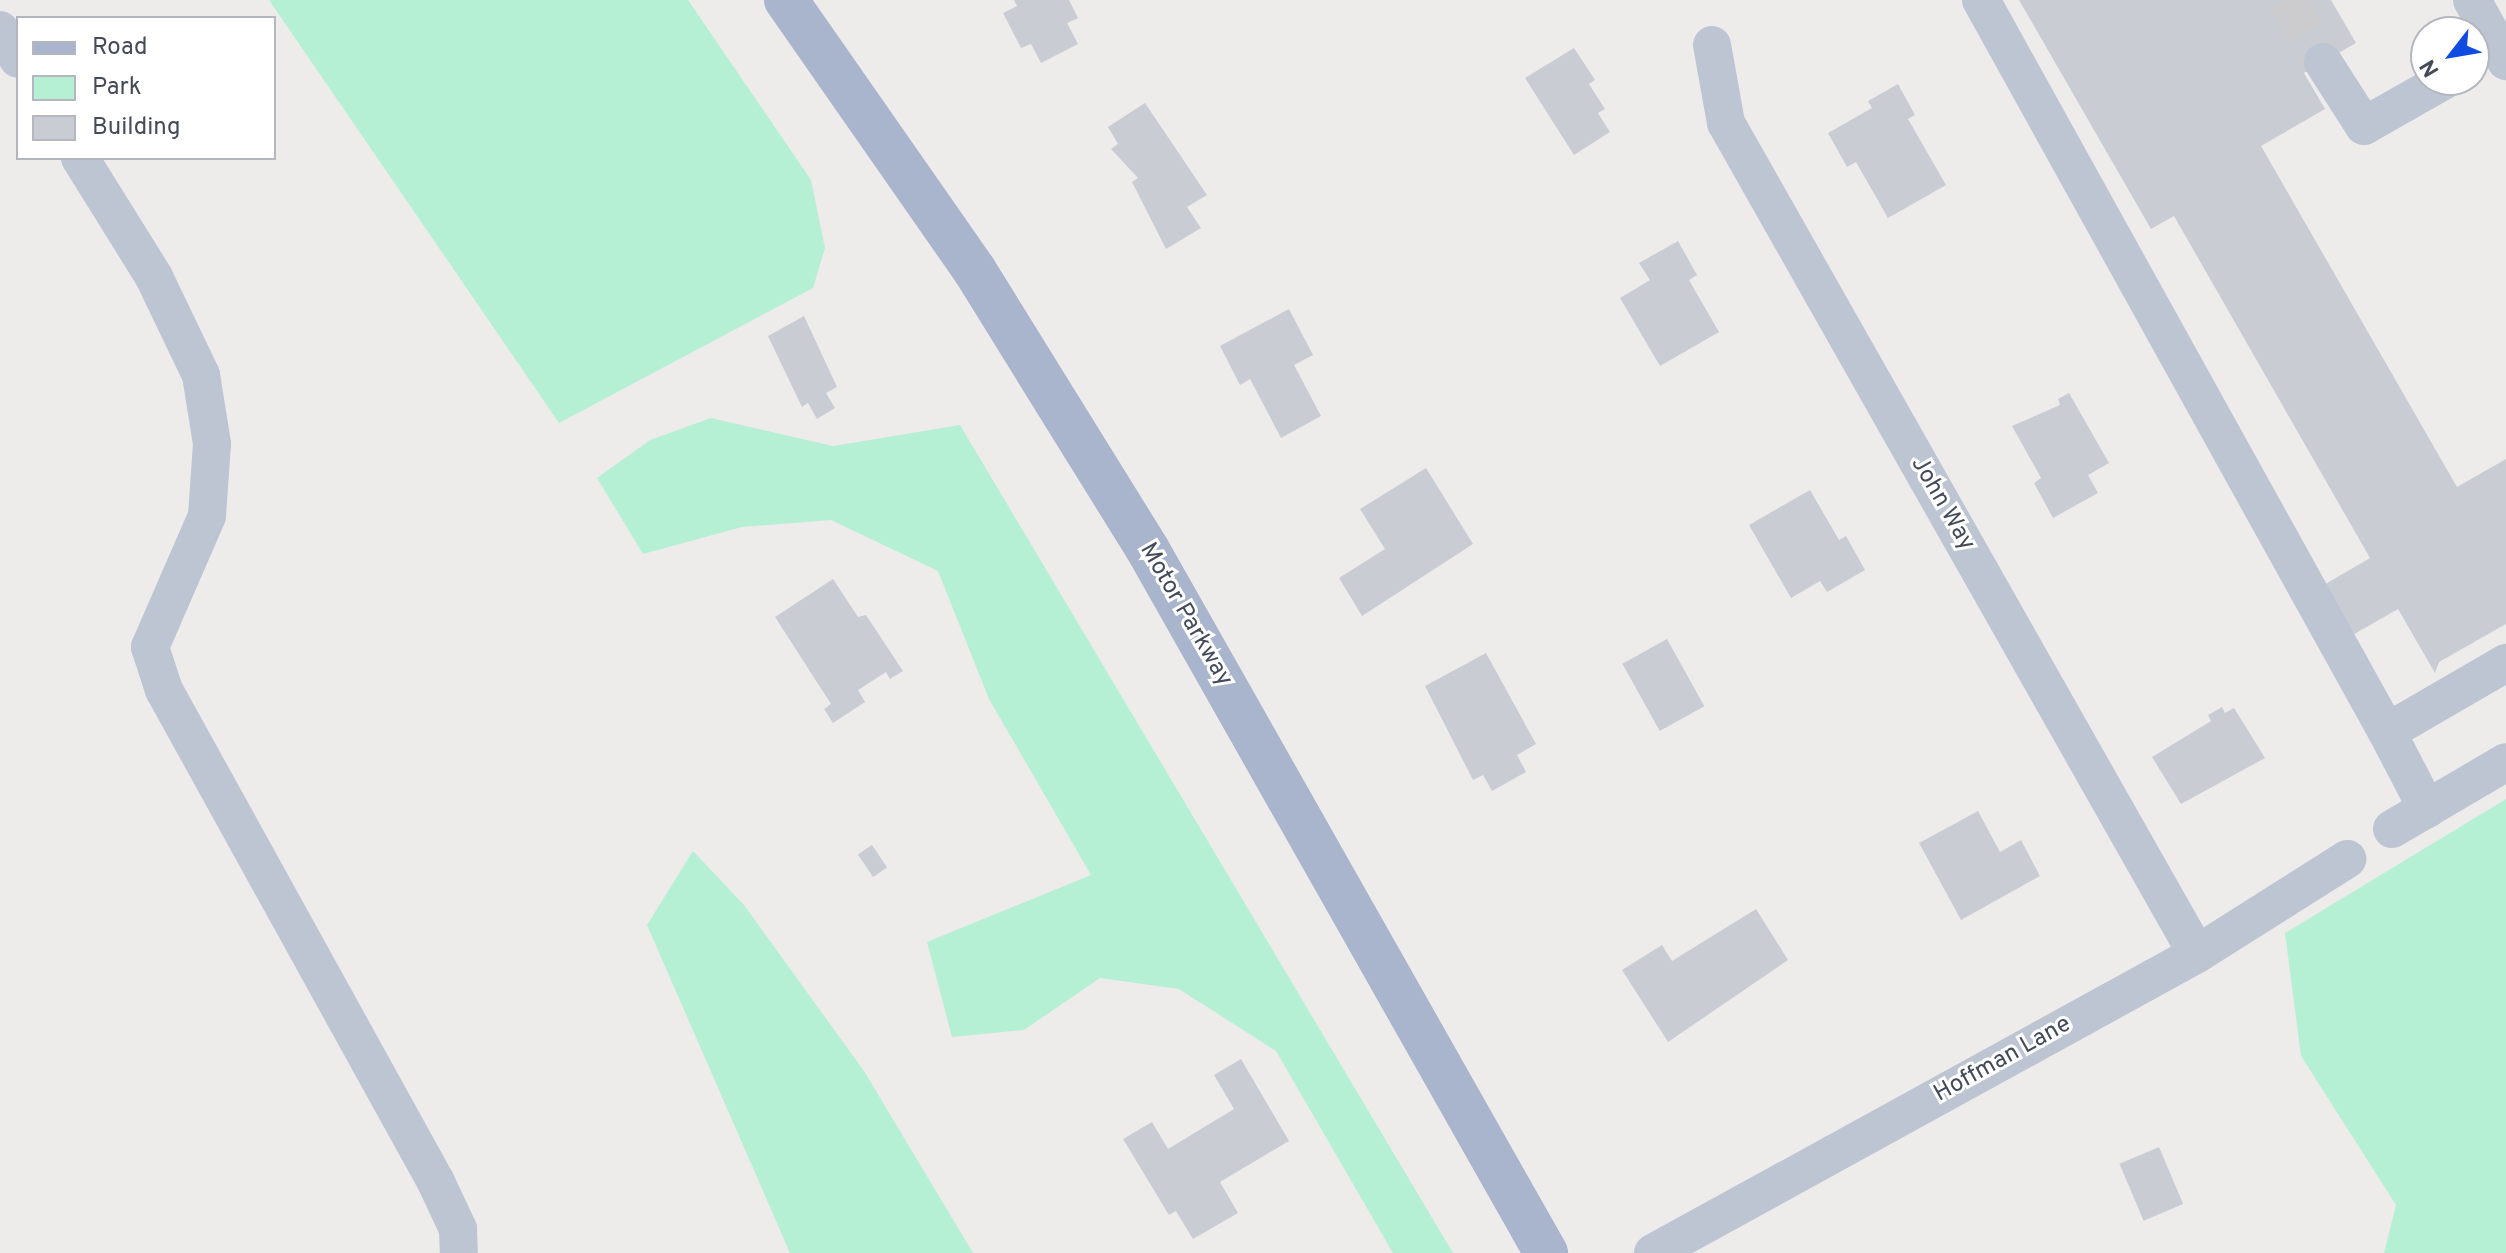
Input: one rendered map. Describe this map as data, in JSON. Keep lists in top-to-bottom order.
{
  "streets": {
    "main road": ["Motor Parkway"],
    "street": ["John Way", "Hoffman Lane"]
  },
  "crossings": [
    ["John Way", "Hoffman Lane"]
  ],
  "legend": ["Road", "Park", "Building"],
  "north": "bottom left"
}
